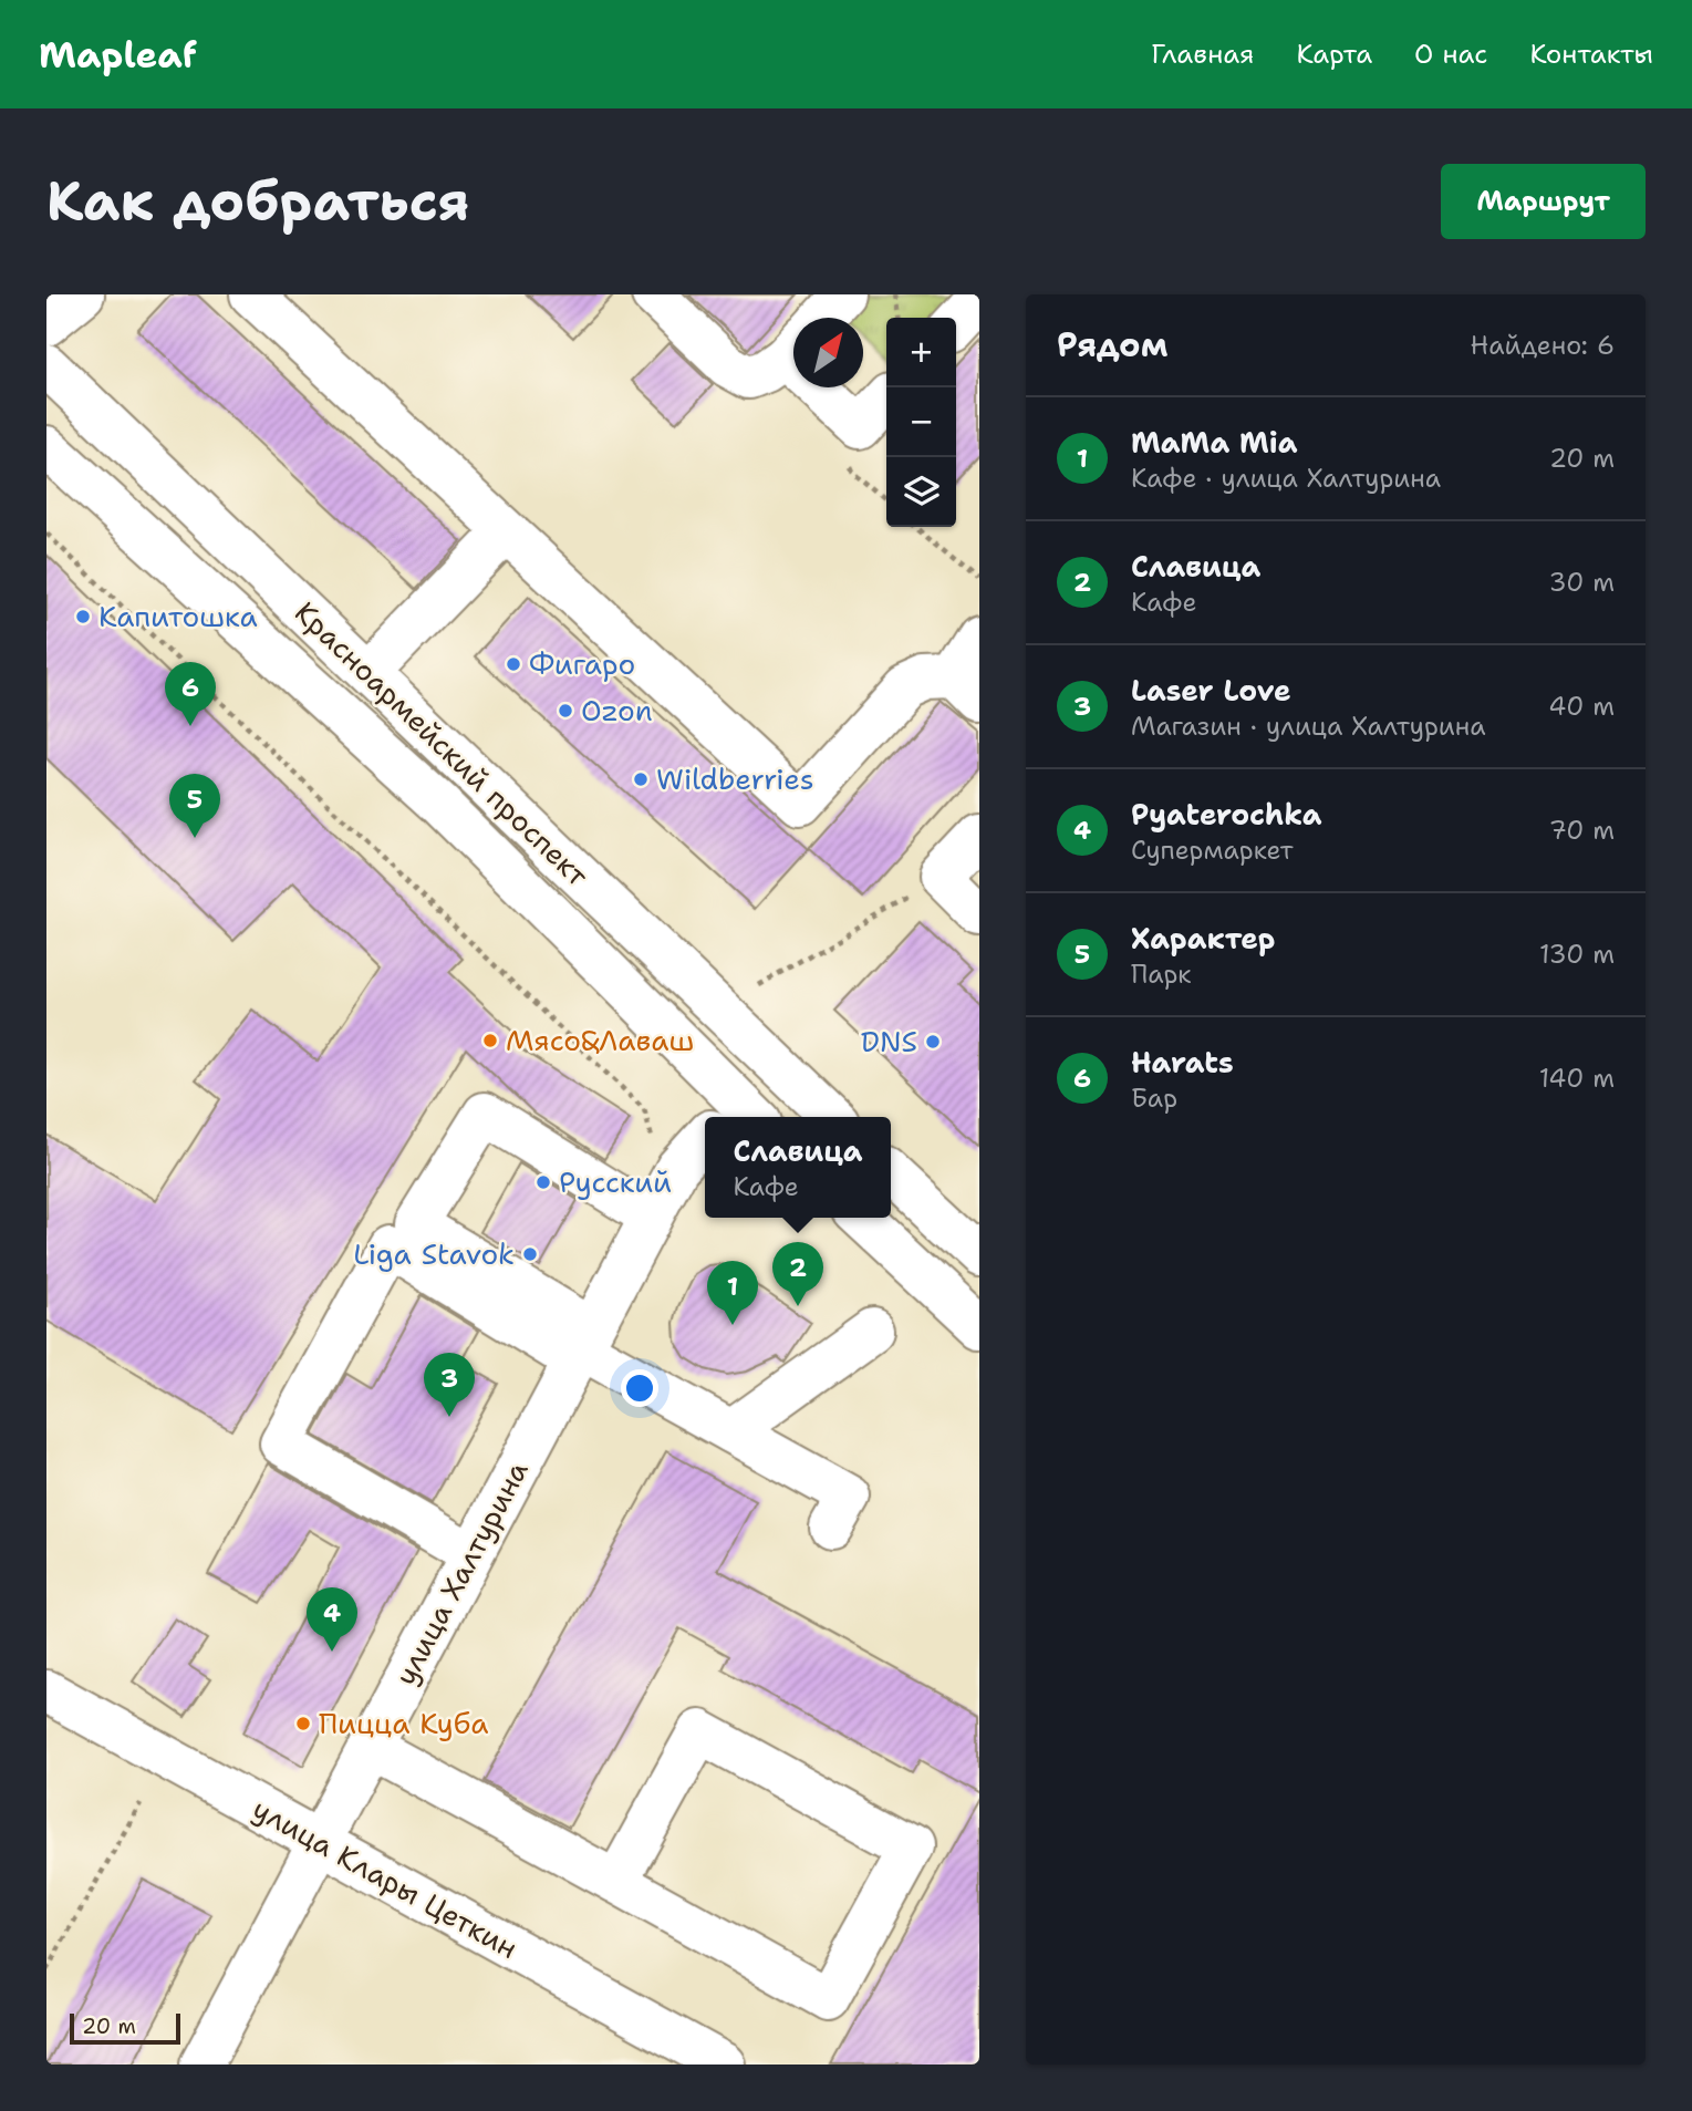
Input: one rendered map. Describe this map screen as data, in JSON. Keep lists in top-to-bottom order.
{
  "streets": {
    "main road": ["Красноармейский проспект", "улица Халтурина", "улица Клары Цеткин"]
  },
  "crossings": [
    ["улица Халтурина", "улица Клары Цеткин"]
  ],
  "places": [
    "Капитошка",
    "Фигаро",
    "Ozon",
    "Wildberries",
    "Мясо&Лаваш",
    "DNS",
    "Русский",
    "Liga Stavok",
    "Пицца Куба"
  ],
  "scale_bar": "20 m",
  "north": "top right",
  "page": {
    "header": "Mapleaf",
    "nav": [
      "Главная",
      "Карта",
      "О нас",
      "Контакты"
    ],
    "buttons": "Маршрут",
    "title": "Как добраться",
    "heading": ["Рядом", "Найдено: 6"],
    "map_buttons": ["+", "−"],
    "list": [
      {
        "mark": "1",
        "name": "MaMa Mia",
        "note": "Кафе · улица Халтурина",
        "value": "20 m"
      },
      {
        "mark": "2",
        "name": "Славица",
        "note": "Кафе",
        "value": "30 m"
      },
      {
        "mark": "3",
        "name": "Laser Love",
        "note": "Магазин · улица Халтурина",
        "value": "40 m"
      },
      {
        "mark": "4",
        "name": "Pyaterochka",
        "note": "Супермаркет",
        "value": "70 m"
      },
      {
        "mark": "5",
        "name": "Характер",
        "note": "Парк",
        "value": "130 m"
      },
      {
        "mark": "6",
        "name": "Harats",
        "note": "Бар",
        "value": "140 m"
      }
    ],
    "pins": [
      "6",
      "5",
      "2",
      "1",
      "3",
      "4"
    ],
    "popup": ["Славица", "Кафе"],
    "scale": "20 m"
  }
}
